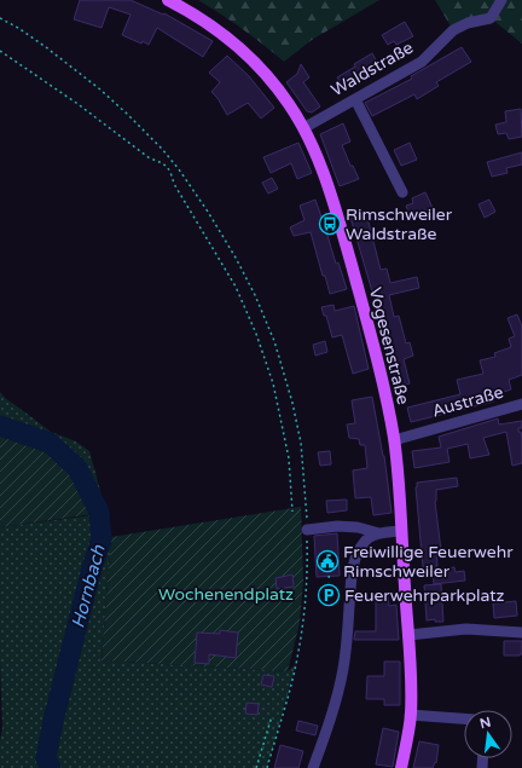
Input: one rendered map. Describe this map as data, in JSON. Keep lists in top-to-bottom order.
{
  "streets": {
    "main road": ["Vogesenstraße"],
    "street": ["Waldstraße", "Austraße"]
  },
  "crossings": [
    ["Waldstraße", "Vogesenstraße"],
    ["Vogesenstraße", "Austraße"]
  ],
  "water": ["Hornbach"],
  "parks": ["Wochenendplatz"],
  "places": {
    "bus stop": ["Rimschweiler Waldstraße"],
    "public building": ["Freiwillige Feuerwehr Rimschweiler"],
    "parking": ["Feuerwehrparkplatz"]
  },
  "north": "top"
}
